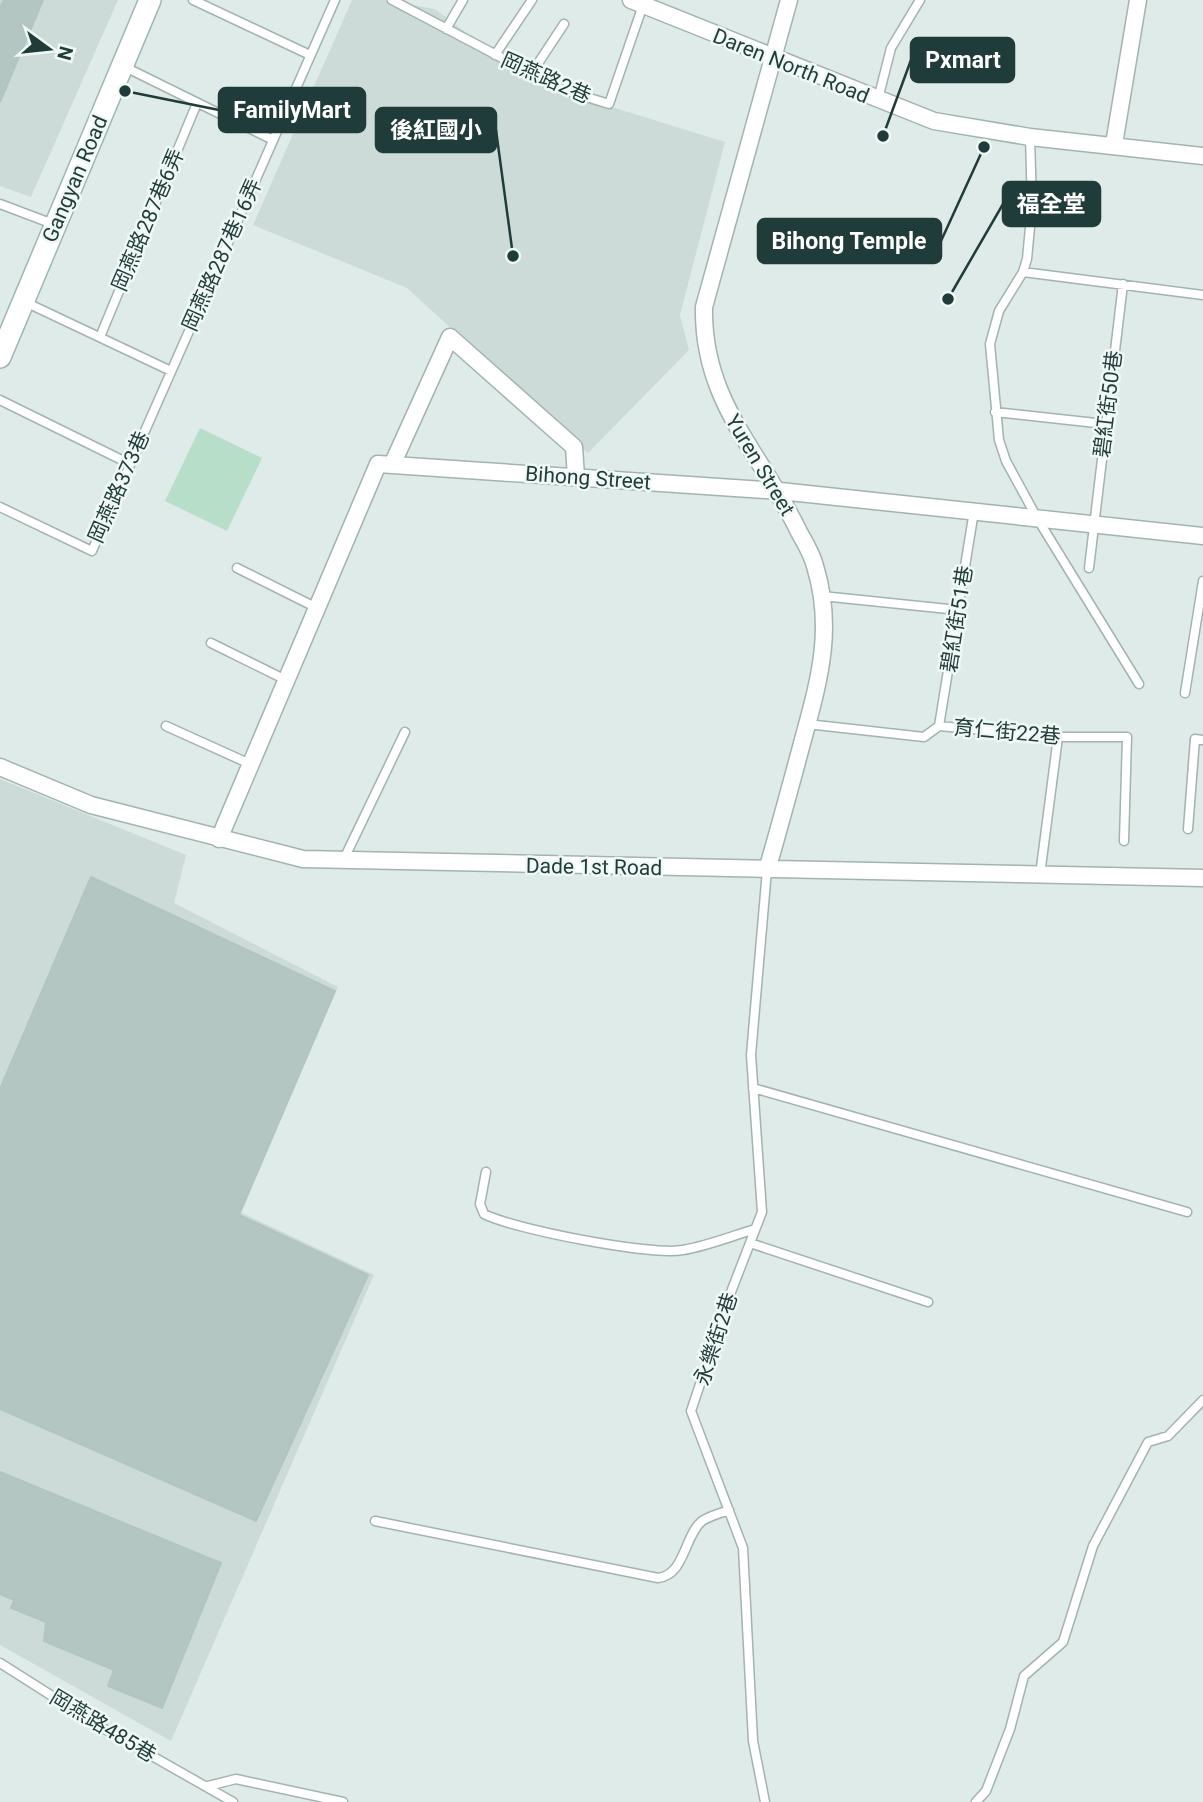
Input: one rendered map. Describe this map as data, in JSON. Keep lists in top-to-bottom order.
{
  "streets": {
    "street": [
      "Daren North Road",
      "Gangyan Road",
      "Yuren Street",
      "Bihong Street",
      "Dade 1st Road"
    ],
    "lane": [
      "岡燕路2巷",
      "岡燕路287巷6弄",
      "岡燕路287巷16弄",
      "碧紅街50巷",
      "岡燕路373巷",
      "碧紅街51巷",
      "育仁街22巷",
      "永樂街2巷",
      "岡燕路485巷"
    ]
  },
  "crossings": [
    ["Daren North Road", "岡燕路2巷"],
    ["Daren North Road", "Yuren Street"],
    ["岡燕路287巷16弄", "岡燕路373巷"],
    ["碧紅街50巷", "Bihong Street"],
    ["Yuren Street", "Bihong Street"],
    ["Yuren Street", "育仁街22巷"],
    ["Yuren Street", "Dade 1st Road"],
    ["Yuren Street", "永樂街2巷"],
    ["Bihong Street", "碧紅街51巷"],
    ["碧紅街51巷", "育仁街22巷"],
    ["Dade 1st Road", "永樂街2巷"]
  ],
  "places": [
    "FamilyMart",
    "Pxmart",
    "Bihong Temple",
    "後紅國小",
    "福全堂"
  ],
  "north": "right"
}
